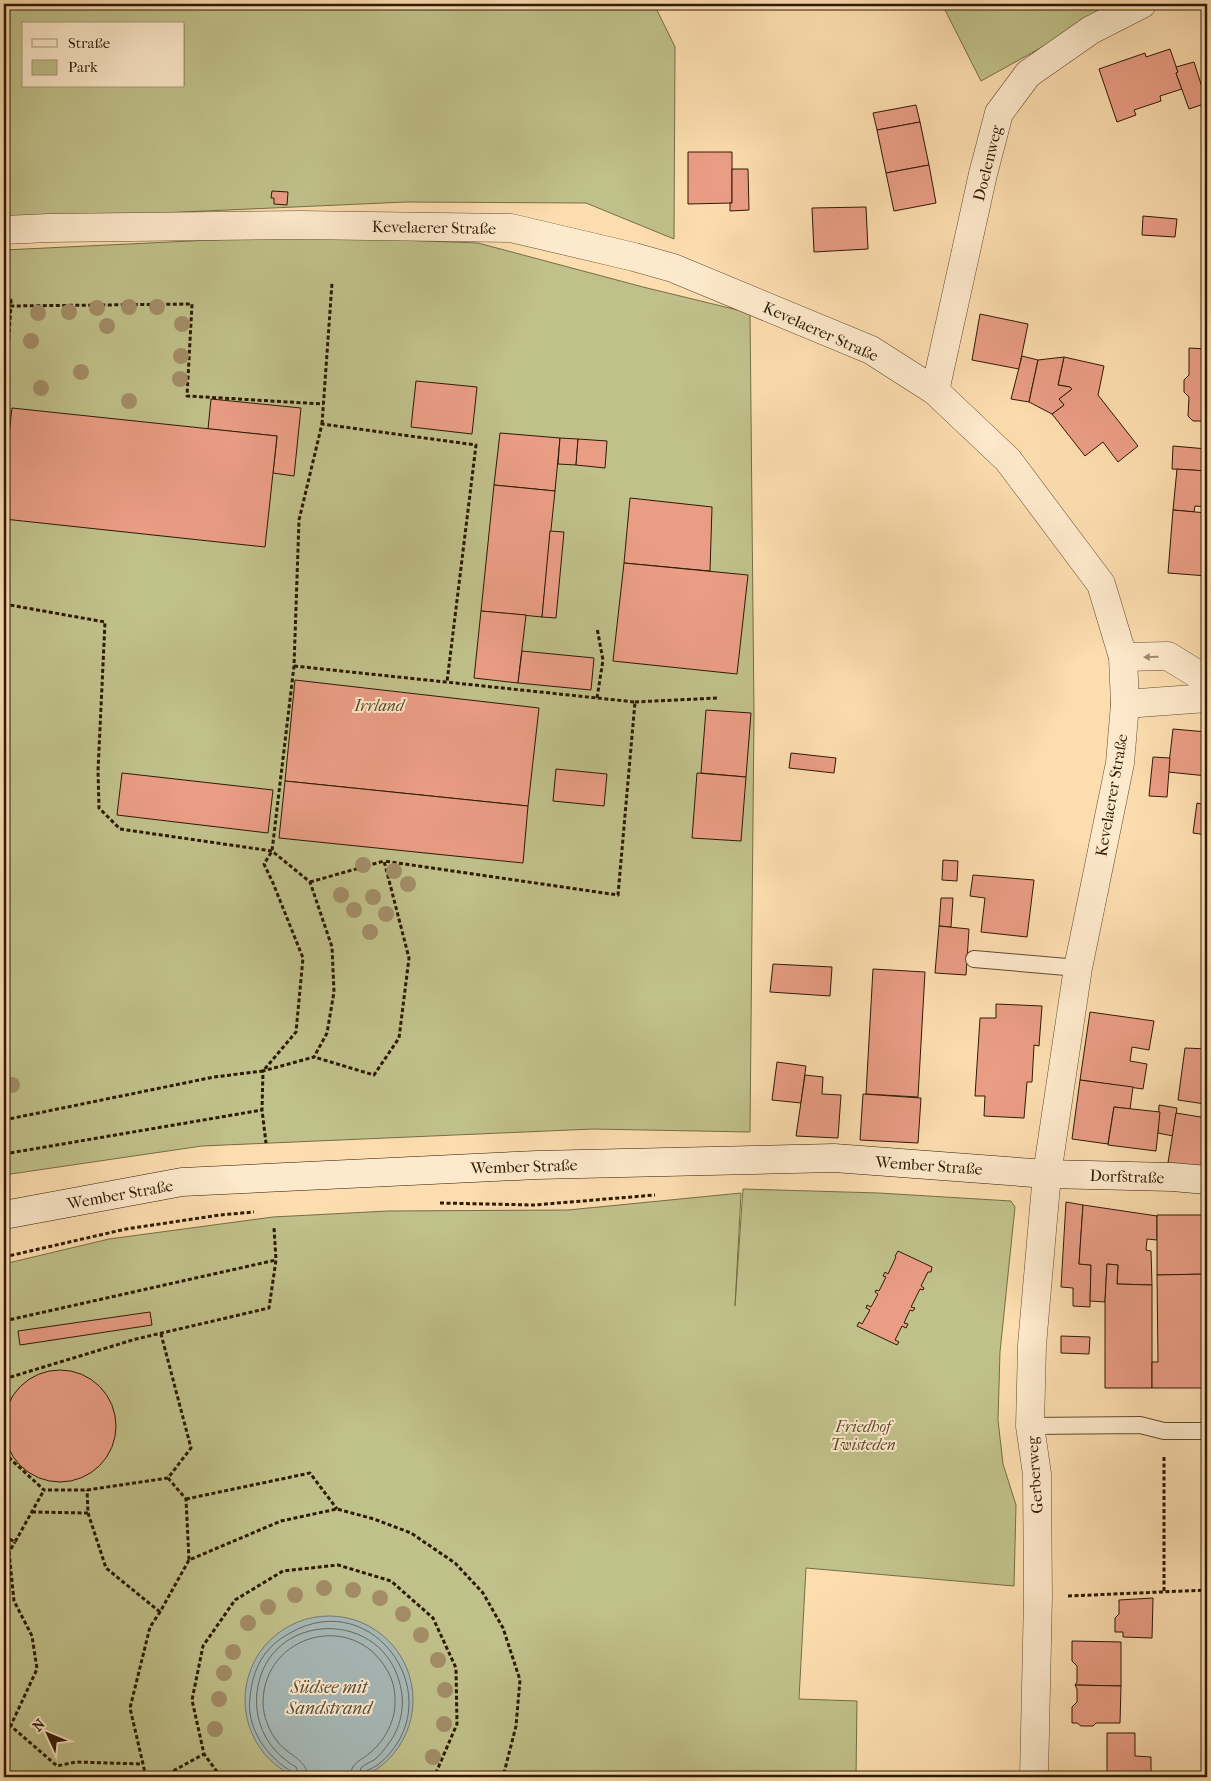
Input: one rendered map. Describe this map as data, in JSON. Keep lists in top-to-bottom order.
{
  "streets": {
    "street": [
      "Doelenweg",
      "Kevelaerer Straße",
      "Wember Straße",
      "Dorfstraße",
      "Gerberweg"
    ]
  },
  "crossings": [
    ["Doelenweg", "Kevelaerer Straße"],
    ["Kevelaerer Straße", "Wember Straße"],
    ["Kevelaerer Straße", "Dorfstraße"],
    ["Kevelaerer Straße", "Gerberweg"],
    ["Wember Straße", "Dorfstraße"],
    ["Wember Straße", "Gerberweg"],
    ["Dorfstraße", "Gerberweg"]
  ],
  "water": ["Südsee mit Sandstrand"],
  "parks": ["Irrland", "Friedhof Twisteden"],
  "legend": ["Straße", "Park"],
  "north": "top left"
}
